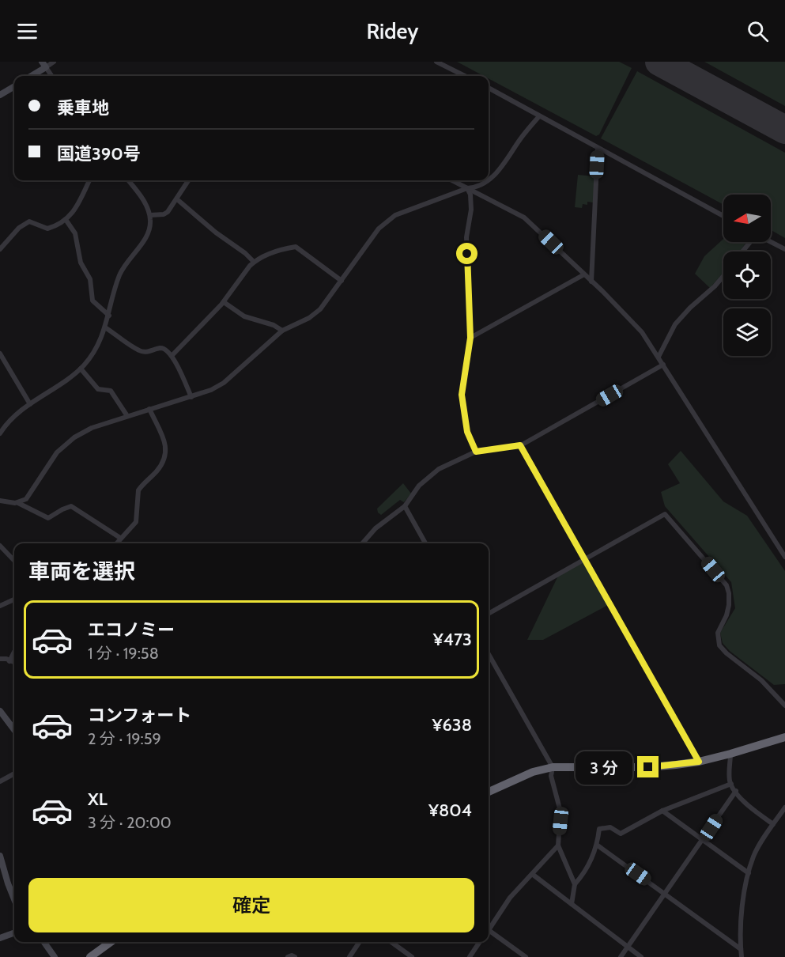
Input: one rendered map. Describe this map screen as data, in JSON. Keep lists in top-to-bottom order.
{
  "north": "left",
  "page": {
    "header": "Ridey",
    "banner": ["乗車地", "国道390号"],
    "heading": "車両を選択",
    "list": [
      {
        "name": "エコノミー",
        "note": "1 分 · 19:58",
        "value": "¥473"
      },
      {
        "name": "コンフォート",
        "note": "2 分 · 19:59",
        "value": "¥638"
      },
      {
        "name": "XL",
        "note": "3 分 · 20:00",
        "value": "¥804"
      }
    ],
    "bubble": "3 分",
    "buttons": "確定"
  }
}
